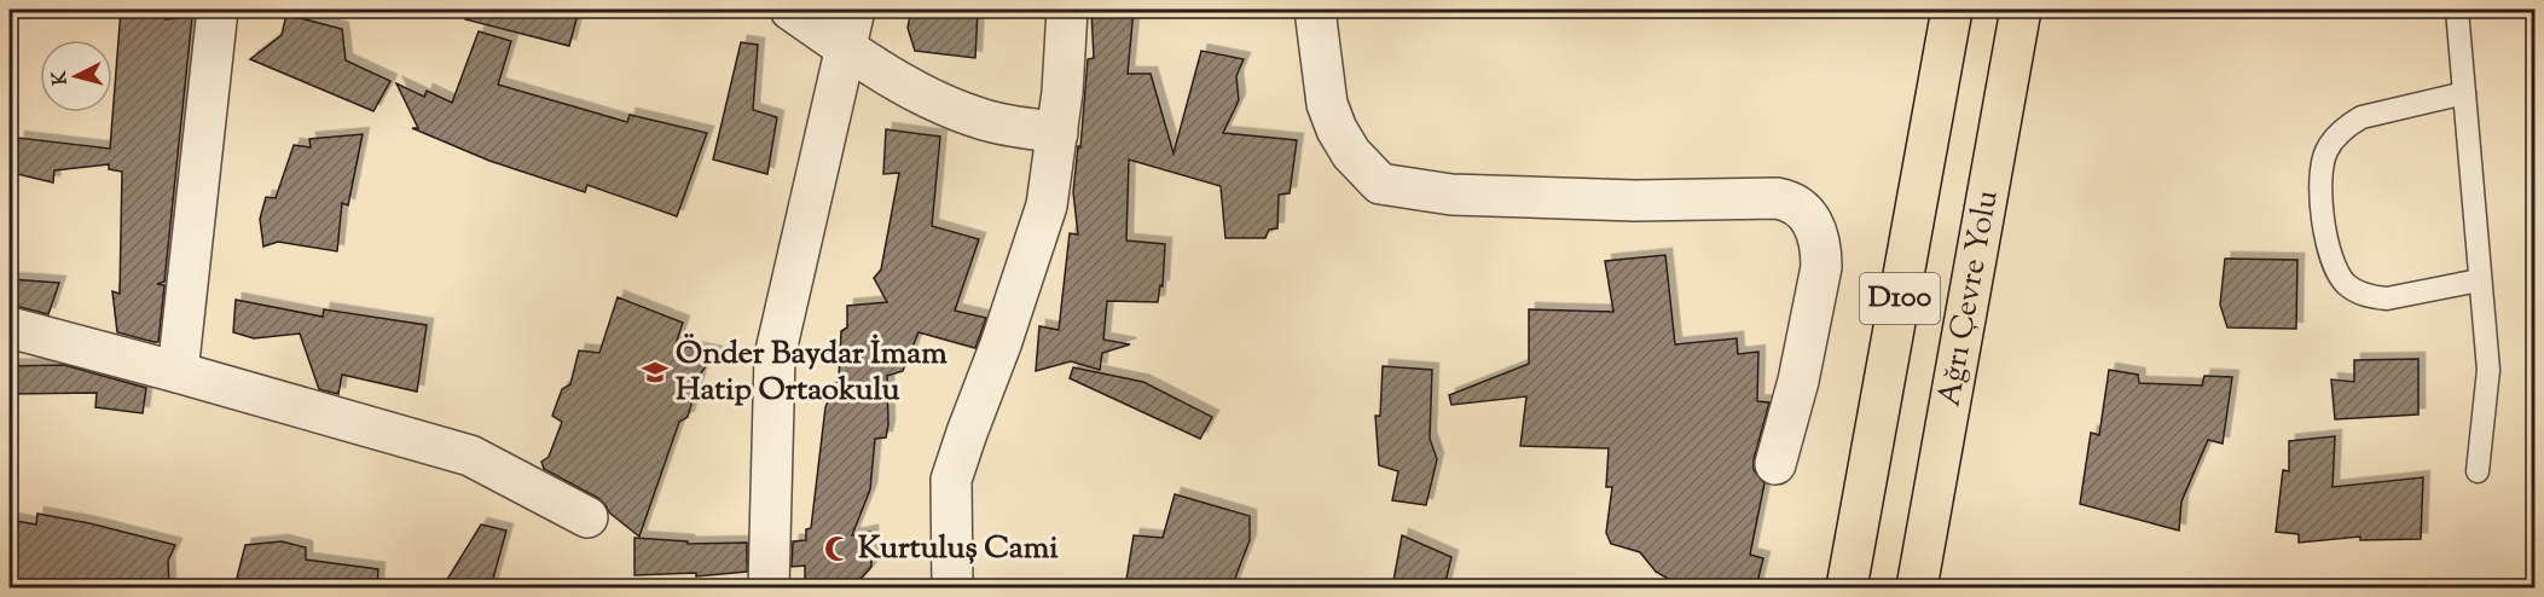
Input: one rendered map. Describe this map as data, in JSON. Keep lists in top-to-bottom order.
{
  "streets": {
    "highway": ["D100", "Ağrı Çevre Yolu"]
  },
  "places": {
    "school or university": ["Önder Baydar İmam Hatip Ortaokulu"],
    "mosque": ["Kurtuluş Cami"]
  },
  "north": "left"
}
